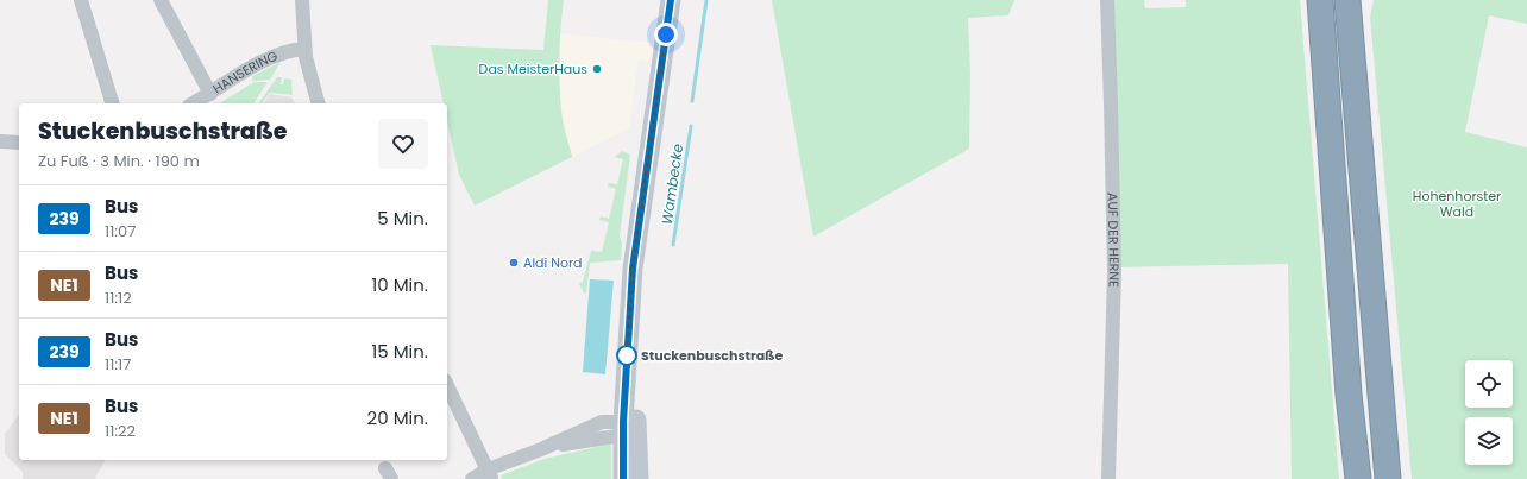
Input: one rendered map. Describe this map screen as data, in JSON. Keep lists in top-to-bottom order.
{
  "streets": {
    "street": ["HANSERING", "AUF DER HERNE"]
  },
  "water": ["Wambecke"],
  "parks": ["Hohenhorster Wald"],
  "places": ["Das MeisterHaus", "Aldi Nord", "Stuckenbuschstraße"],
  "lines": ["bus line 239"],
  "page": {
    "heading": ["Stuckenbuschstraße", "Zu Fuß · 3 Min. · 190 m"],
    "list": [
      {
        "mark": "239",
        "name": "Bus",
        "note": "11:07",
        "value": "5 Min."
      },
      {
        "mark": "NE1",
        "name": "Bus",
        "note": "11:12",
        "value": "10 Min."
      },
      {
        "mark": "239",
        "name": "Bus",
        "note": "11:17",
        "value": "15 Min."
      },
      {
        "mark": "NE1",
        "name": "Bus",
        "note": "11:22",
        "value": "20 Min."
      }
    ]
  }
}
